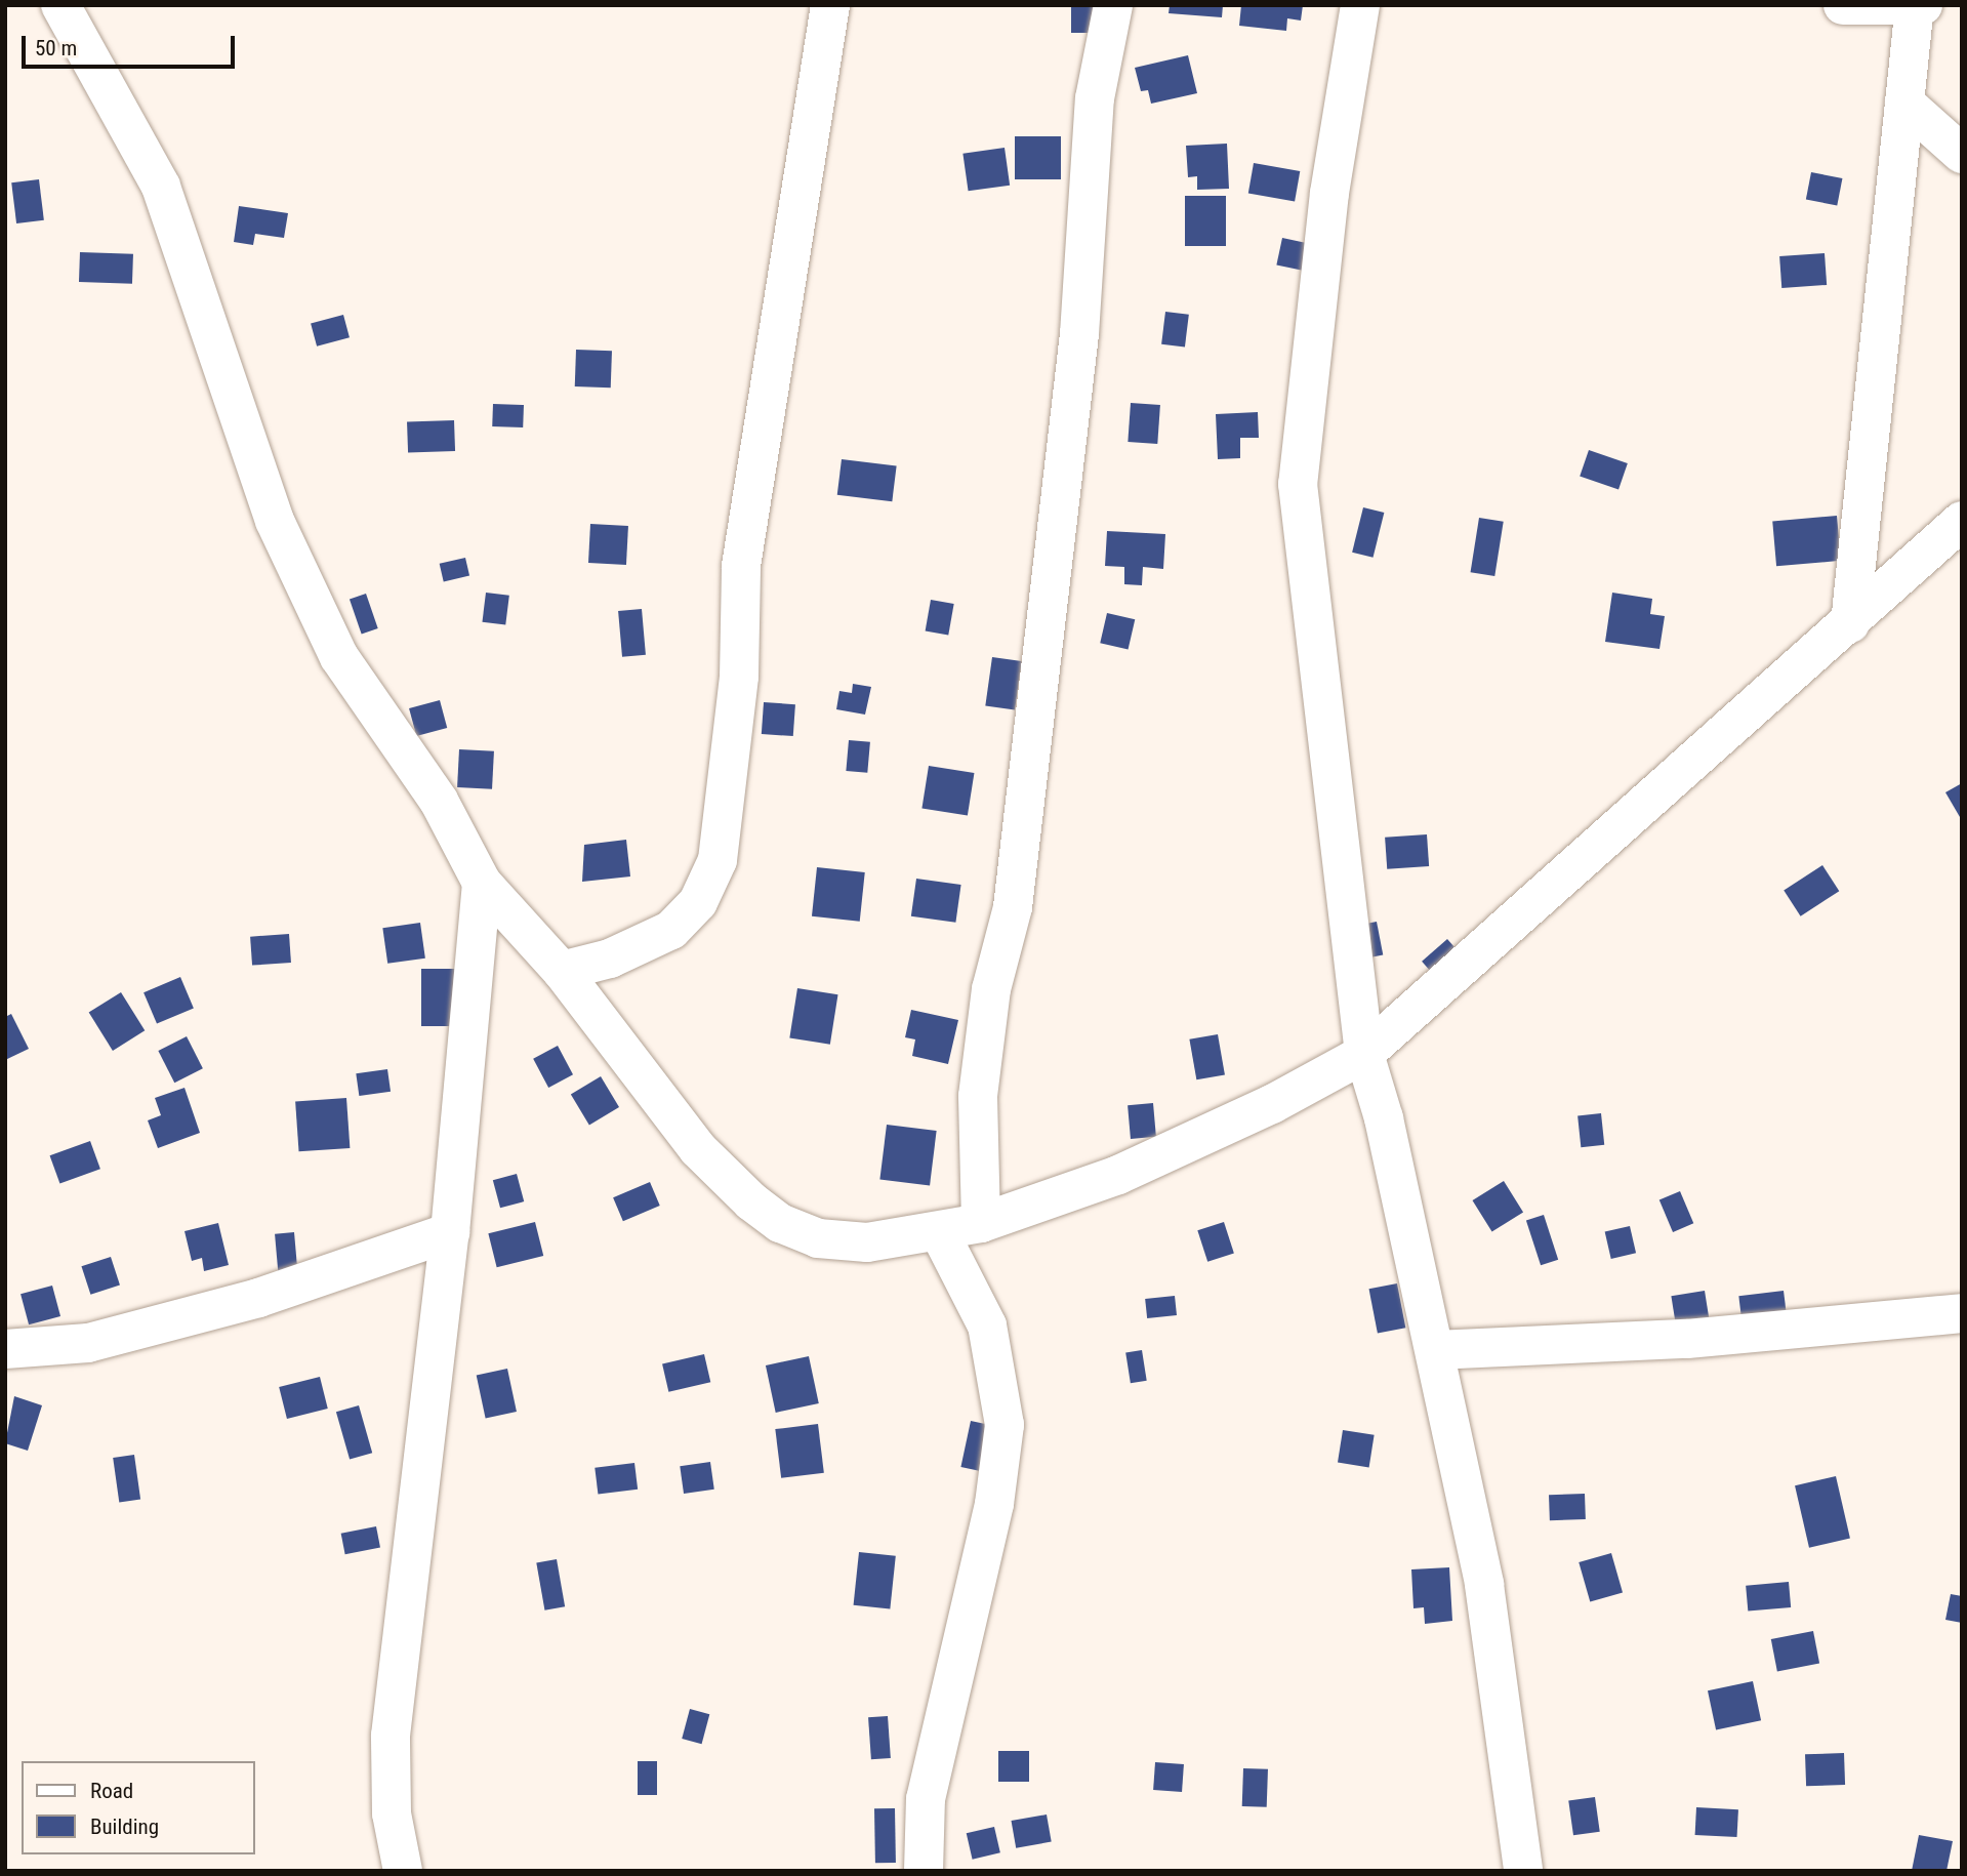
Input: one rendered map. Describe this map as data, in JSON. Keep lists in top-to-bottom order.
{
  "legend": ["Road", "Building"],
  "scale_bar": "50 m"
}
